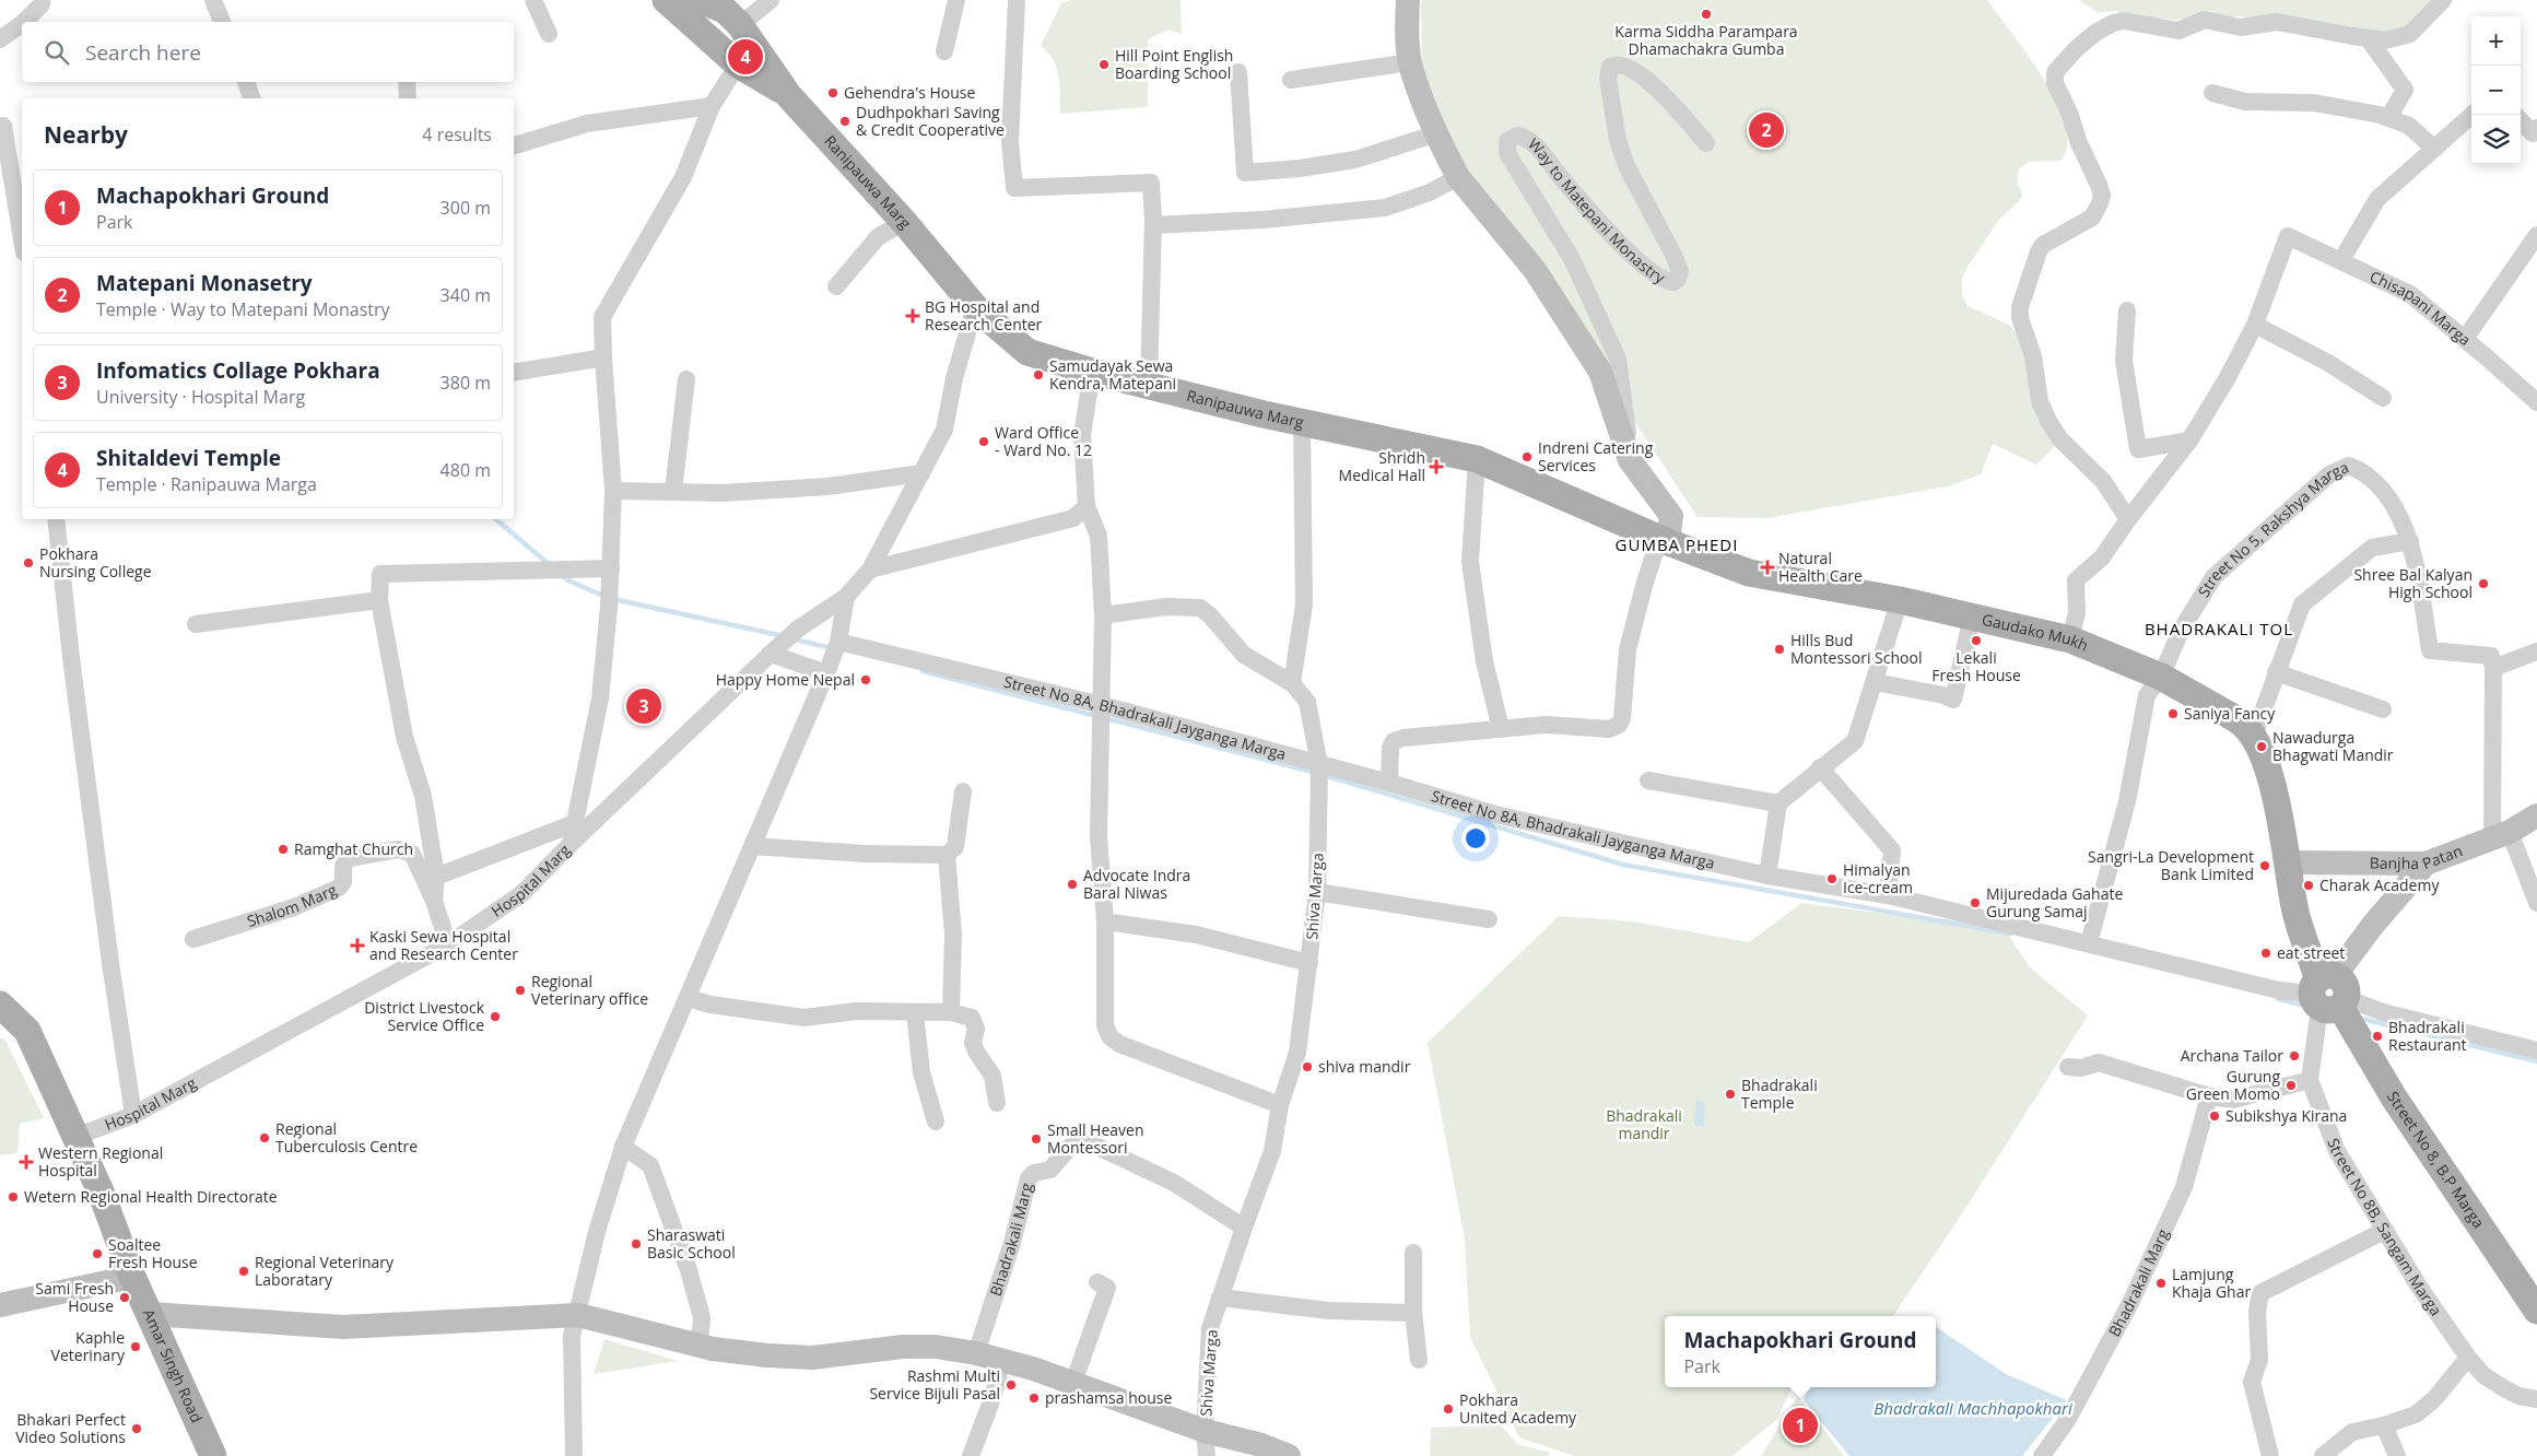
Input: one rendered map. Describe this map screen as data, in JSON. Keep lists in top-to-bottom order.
{
  "streets": {
    "main road": [
      "Ranipauwa Marg",
      "Gaudako Mukh",
      "Banjha Patan",
      "Street No 8, B.P Marga",
      "Amar Singh Road"
    ],
    "street": [
      "Way to Matepani Monastry",
      "Chisapani Marga",
      "Street No 5, Rakshya Marga",
      "Street No 8A, Bhadrakali Jayganga Marga",
      "Hospital Marg",
      "Shiva Marga",
      "Shalom Marg",
      "Street No 8B, Sangam Marga",
      "Bhadrakali Marg"
    ]
  },
  "crossings": [
    ["Ranipauwa Marg", "Gaudako Mukh"],
    ["Ranipauwa Marg", "Hospital Marg"],
    ["Street No 5, Rakshya Marga", "Gaudako Mukh"],
    ["Street No 5, Rakshya Marga", "Street No 8A, Bhadrakali Jayganga Marga"],
    ["Gaudako Mukh", "Banjha Patan"],
    ["Gaudako Mukh", "Street No 8, B.P Marga"],
    ["Street No 8A, Bhadrakali Jayganga Marga", "Shiva Marga"],
    ["Street No 8A, Bhadrakali Jayganga Marga", "Street No 8, B.P Marga"],
    ["Street No 8A, Bhadrakali Jayganga Marga", "Street No 8B, Sangam Marga"],
    ["Banjha Patan", "Street No 8, B.P Marga"],
    ["Shiva Marga", "Bhadrakali Marg"],
    ["Street No 8, B.P Marga", "Street No 8B, Sangam Marga"]
  ],
  "districts": ["GUMBA PHEDI", "BHADRAKALI TOL"],
  "water": ["Bhadrakali Machhapokhari"],
  "parks": ["Bhadrakali mandir"],
  "places": {
    "other": [
      "Karma Siddha Parampara Dhamachakra Gumba",
      "Hill Point English Boarding School",
      "Gehendra's House",
      "Dudhpokhari Saving & Credit Cooperative",
      "Samudayak Sewa Kendra, Matepani",
      "Ward Office - Ward No. 12",
      "Indreni Catering Services",
      "Pokhara Nursing College",
      "Shree Bal Kalyan High School",
      "Lekali Fresh House",
      "Hills Bud Montessori School",
      "Happy Home Nepal",
      "Saniya Fancy",
      "Nawadurga Bhagwati Mandir",
      "Ramghat Church",
      "Sangri-La Development Bank Limited",
      "Himalyan Ice-cream",
      "Advocate Indra Baral Niwas",
      "Charak Academy",
      "Mijuredada Gahate Gurung Samaj",
      "eat street",
      "Regional Veterinary office",
      "District Livestock Service Office",
      "Bhadrakali Restaurant",
      "Archana Tailor",
      "shiva mandir",
      "Gurung Green Momo",
      "Bhadrakali Temple",
      "Subikshya Kirana",
      "Regional Tuberculosis Centre",
      "Small Heaven Montessori",
      "Wetern Regional Health Directorate",
      "Sharaswati Basic School",
      "Soaltee Fresh House",
      "Regional Veterinary Laboratary",
      "Lamjung Khaja Ghar",
      "Sami Fresh House",
      "Kaphle Veterinary",
      "Rashmi Multi Service Bijuli Pasal",
      "prashamsa house",
      "Pokhara United Academy",
      "Bhakari Perfect Video Solutions"
    ],
    "health": [
      "BG Hospital and Research Center",
      "Shridh Medical Hall",
      "Natural Health Care",
      "Kaski Sewa Hospital and Research Center",
      "Western Regional Hospital"
    ]
  },
  "page": {
    "map_buttons": ["+", "−"],
    "search": "Search here",
    "pins": [
      "4",
      "2",
      "3",
      "1"
    ],
    "heading": ["Nearby", "4 results"],
    "list": [
      {
        "mark": "1",
        "name": "Machapokhari Ground",
        "note": "Park",
        "value": "300 m"
      },
      {
        "mark": "2",
        "name": "Matepani Monasetry",
        "note": "Temple · Way to Matepani Monastry",
        "value": "340 m"
      },
      {
        "mark": "3",
        "name": "Infomatics Collage Pokhara",
        "note": "University · Hospital Marg",
        "value": "380 m"
      },
      {
        "mark": "4",
        "name": "Shitaldevi Temple",
        "note": "Temple · Ranipauwa Marga",
        "value": "480 m"
      }
    ],
    "popup": ["Machapokhari Ground", "Park"]
  }
}
